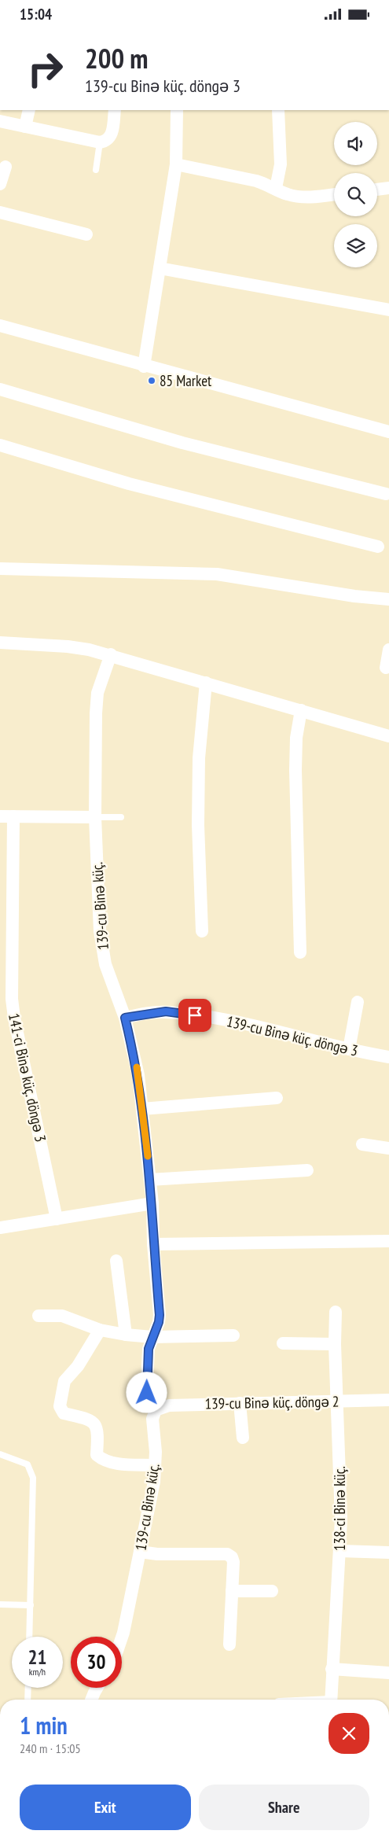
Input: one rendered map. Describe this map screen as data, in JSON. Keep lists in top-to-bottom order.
{
  "streets": {
    "street": [
      "139-cu Binə küç.",
      "139-cu Binə küç. döngə 3",
      "141-ci Binə küç. döngə 3",
      "139-cu Binə küç. döngə 2",
      "138-ci Binə küç."
    ]
  },
  "crossings": [
    ["139-cu Binə küç.", "139-cu Binə küç. döngə 3"],
    ["139-cu Binə küç.", "139-cu Binə küç. döngə 2"],
    ["139-cu Binə küç. döngə 2", "138-ci Binə küç."]
  ],
  "places": ["85 Market"],
  "page": {
    "status": "15:04",
    "turn": ["200 m", "139-cu Binə küç. döngə 3"],
    "speed": "21 km/h",
    "limit": "30",
    "heading": ["1 min", "240 m · 15:05"],
    "buttons": ["Exit", "Share"]
  }
}
